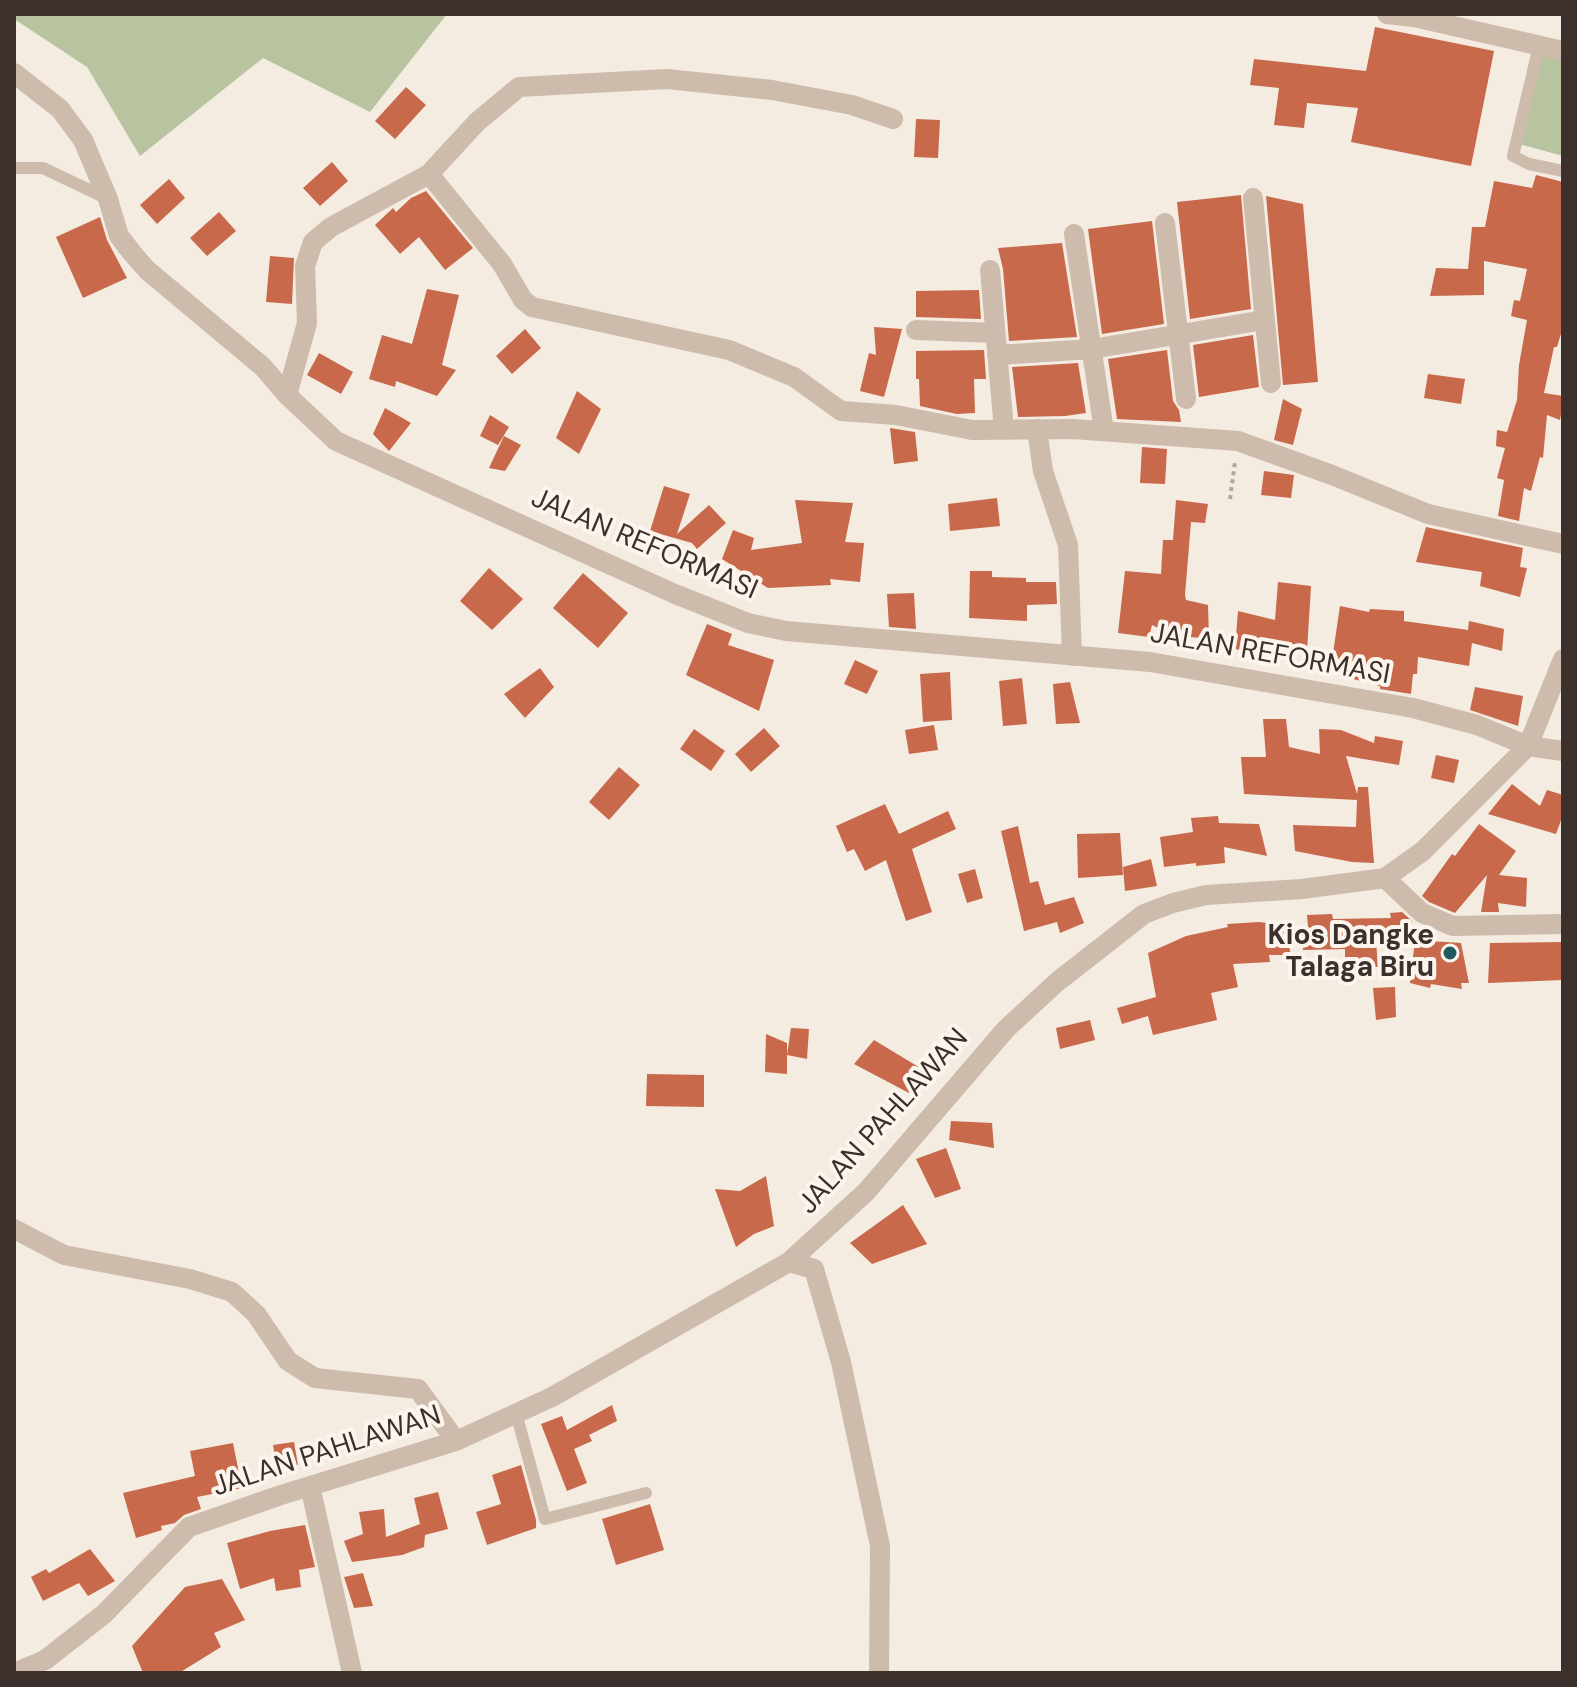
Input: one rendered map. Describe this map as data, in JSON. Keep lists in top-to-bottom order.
{
  "streets": {
    "street": ["JALAN REFORMASI", "JALAN PAHLAWAN"]
  },
  "crossings": [
    ["JALAN REFORMASI", "JALAN PAHLAWAN"]
  ],
  "places": ["Kios Dangke Talaga Biru"]
}
